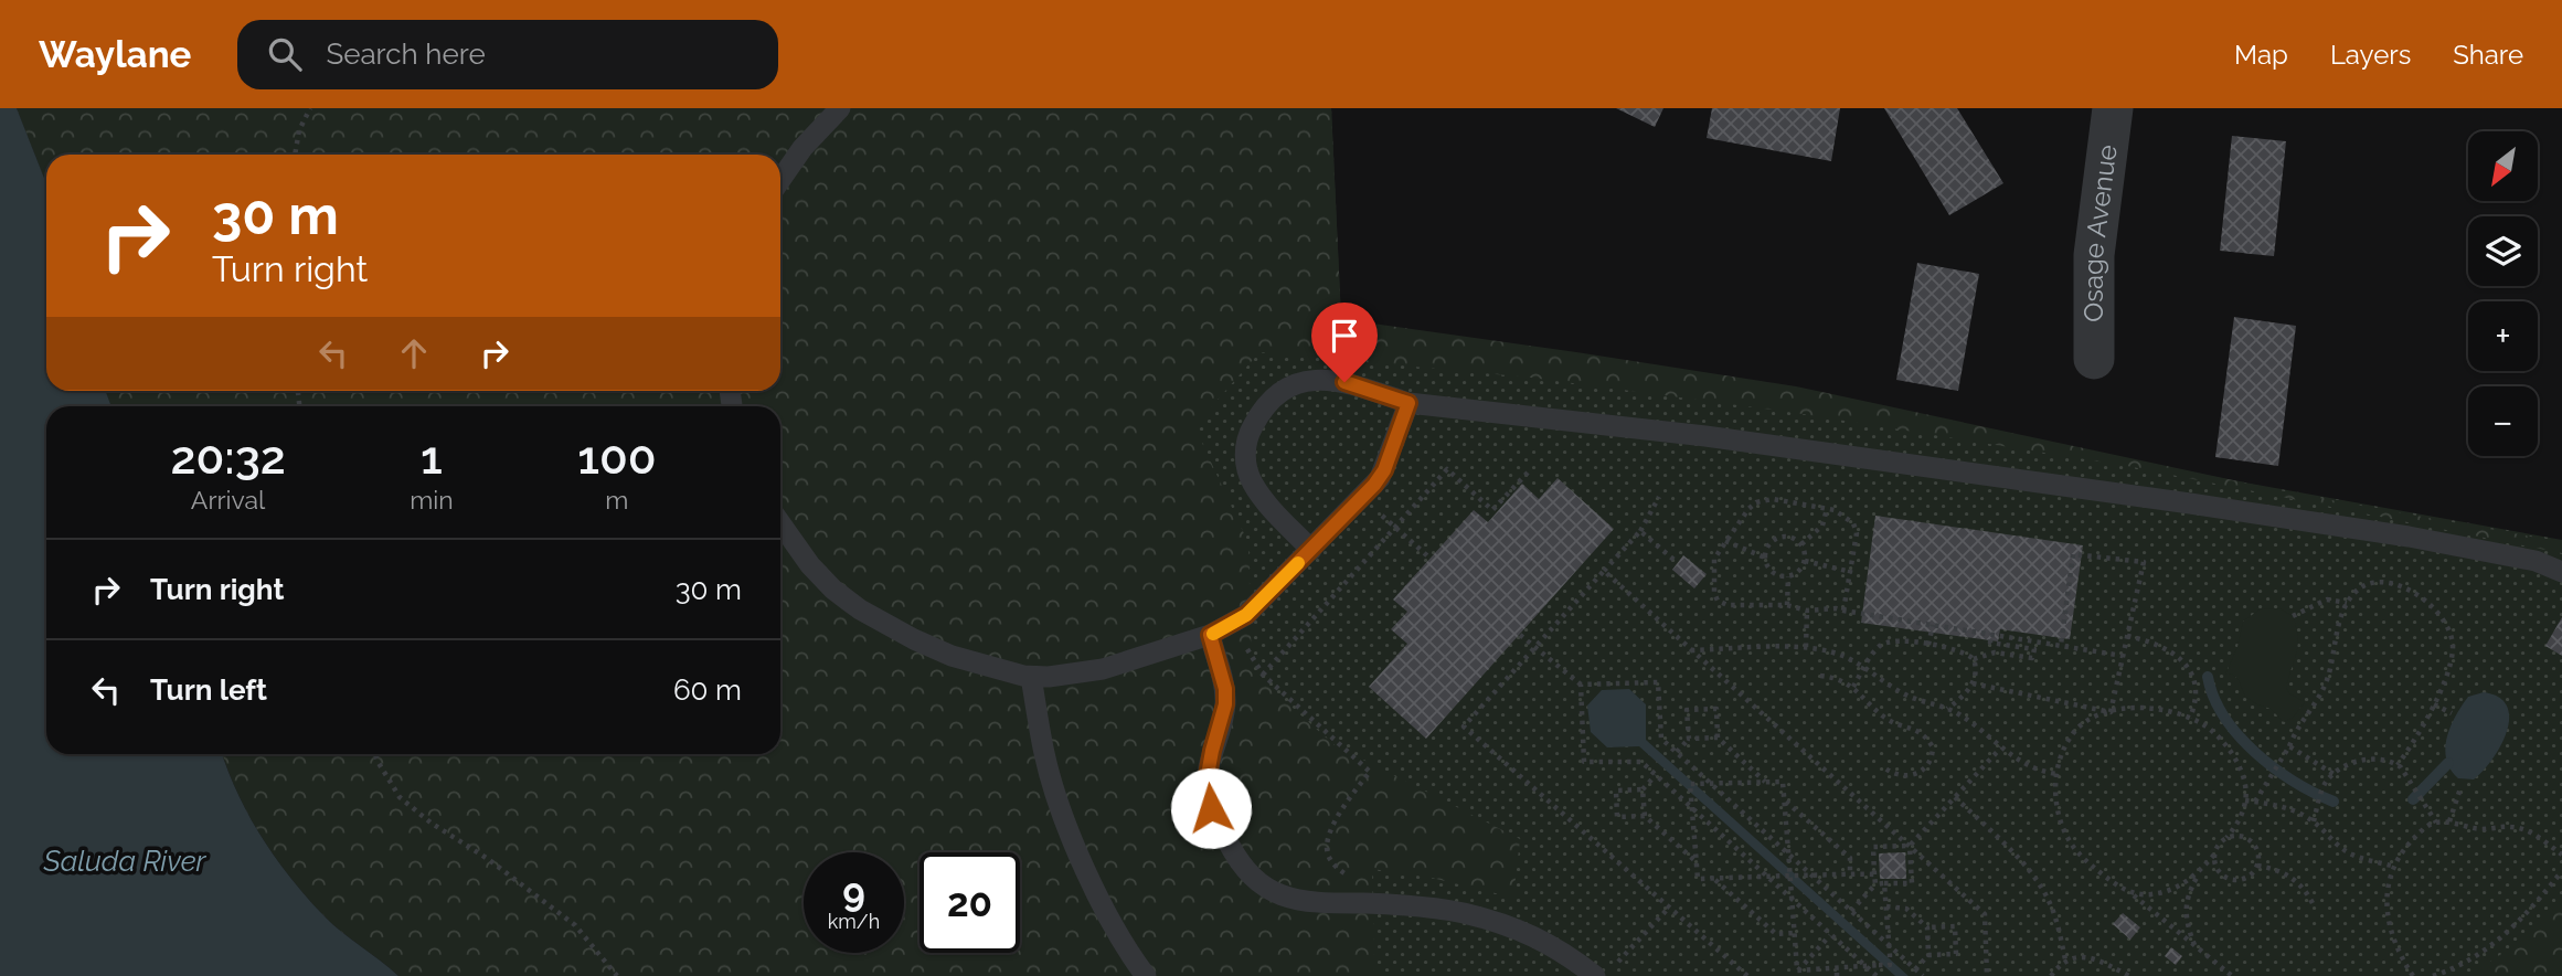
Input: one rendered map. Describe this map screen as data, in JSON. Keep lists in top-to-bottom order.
{
  "streets": {
    "street": ["Osage Avenue"]
  },
  "water": ["Saluda River"],
  "north": "bottom left",
  "page": {
    "header": "Waylane",
    "search": "Search here",
    "nav": ["Map", "Layers", "Share"],
    "map_buttons": ["+", "−"],
    "turn": ["30 m", "Turn right"],
    "eta": [
      "20:32",
      "Arrival",
      "1",
      "min",
      "100",
      "m"
    ],
    "list": [
      {
        "name": "Turn right",
        "value": "30 m"
      },
      {
        "name": "Turn left",
        "value": "60 m"
      }
    ],
    "speed": "9 km/h",
    "limit": "20"
  }
}
